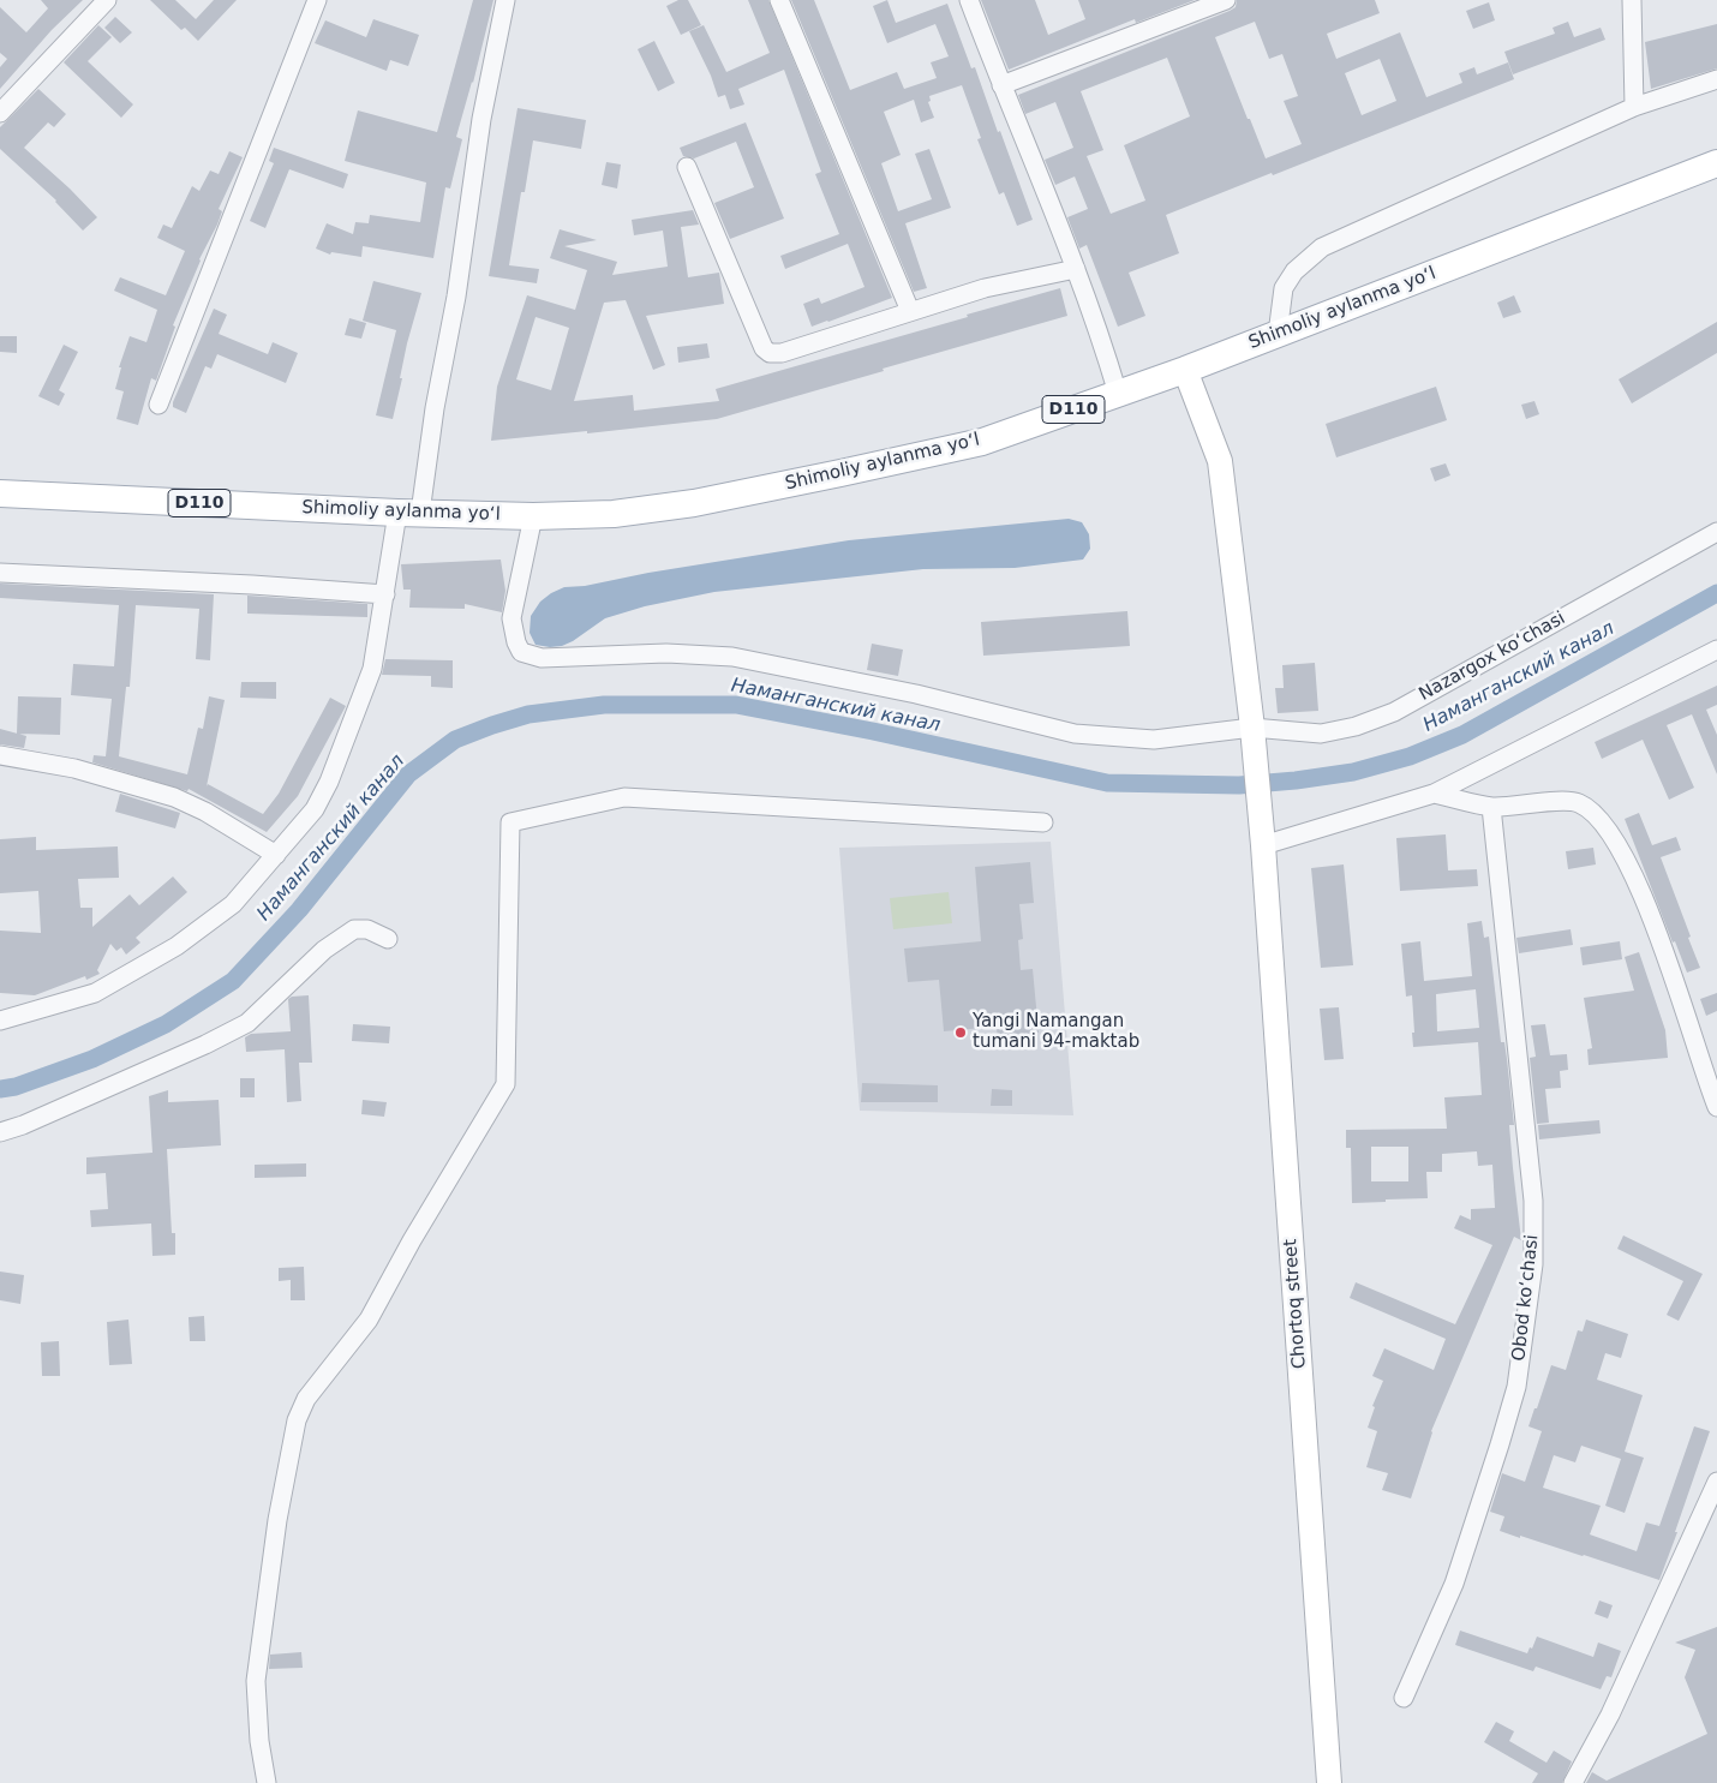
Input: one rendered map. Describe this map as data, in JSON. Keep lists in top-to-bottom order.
{
  "streets": {
    "main road": ["Shimoliy aylanma yoʻl", "D110", "Chortoq street"],
    "street": ["Nazargox koʻchasi", "Obod koʻchasi"]
  },
  "crossings": [
    ["Shimoliy aylanma yoʻl", "Nazargox koʻchasi"],
    ["Shimoliy aylanma yoʻl", "Chortoq street"],
    ["Nazargox koʻchasi", "Chortoq street"]
  ],
  "water": ["Наманганский канал"],
  "places": ["Yangi Namangan tumani 94-maktab"]
}
